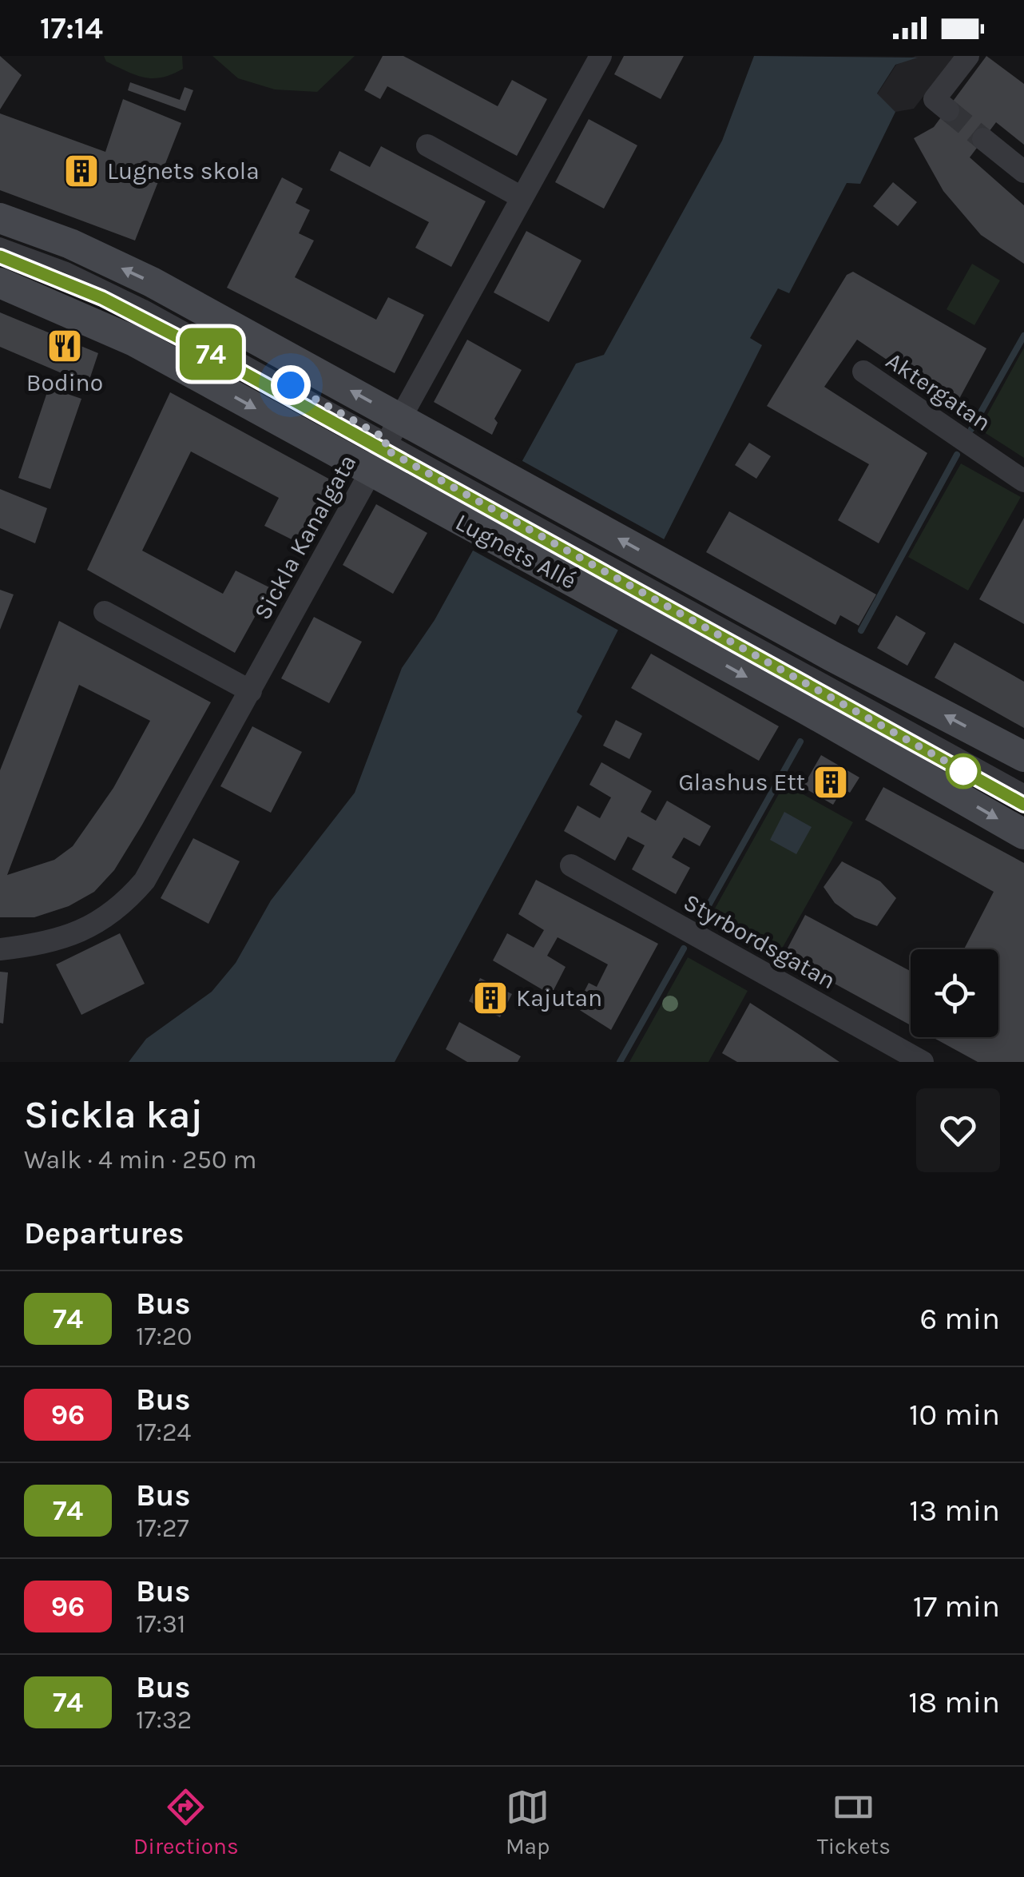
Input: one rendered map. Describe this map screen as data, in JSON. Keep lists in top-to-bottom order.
{
  "streets": {
    "street": [
      "Aktergatan",
      "Sickla Kanalgata",
      "Lugnets Allé",
      "Styrbordsgatan"
    ]
  },
  "crossings": [
    ["Sickla Kanalgata", "Lugnets Allé"]
  ],
  "places": {
    "building": ["Lugnets skola", "Glashus Ett", "Kajutan"],
    "restaurant": ["Bodino"]
  },
  "lines": ["bus line 74"],
  "page": {
    "status": "17:14",
    "on_map": "74",
    "heading": [
      ["Sickla kaj", "Walk · 4 min · 250 m"],
      "Departures"
    ],
    "list": [
      {
        "mark": "74",
        "name": "Bus",
        "note": "17:20",
        "value": "6 min"
      },
      {
        "mark": "96",
        "name": "Bus",
        "note": "17:24",
        "value": "10 min"
      },
      {
        "mark": "74",
        "name": "Bus",
        "note": "17:27",
        "value": "13 min"
      },
      {
        "mark": "96",
        "name": "Bus",
        "note": "17:31",
        "value": "17 min"
      },
      {
        "mark": "74",
        "name": "Bus",
        "note": "17:32",
        "value": "18 min"
      }
    ],
    "tabs": ["Directions", "Map", "Tickets"]
  }
}
